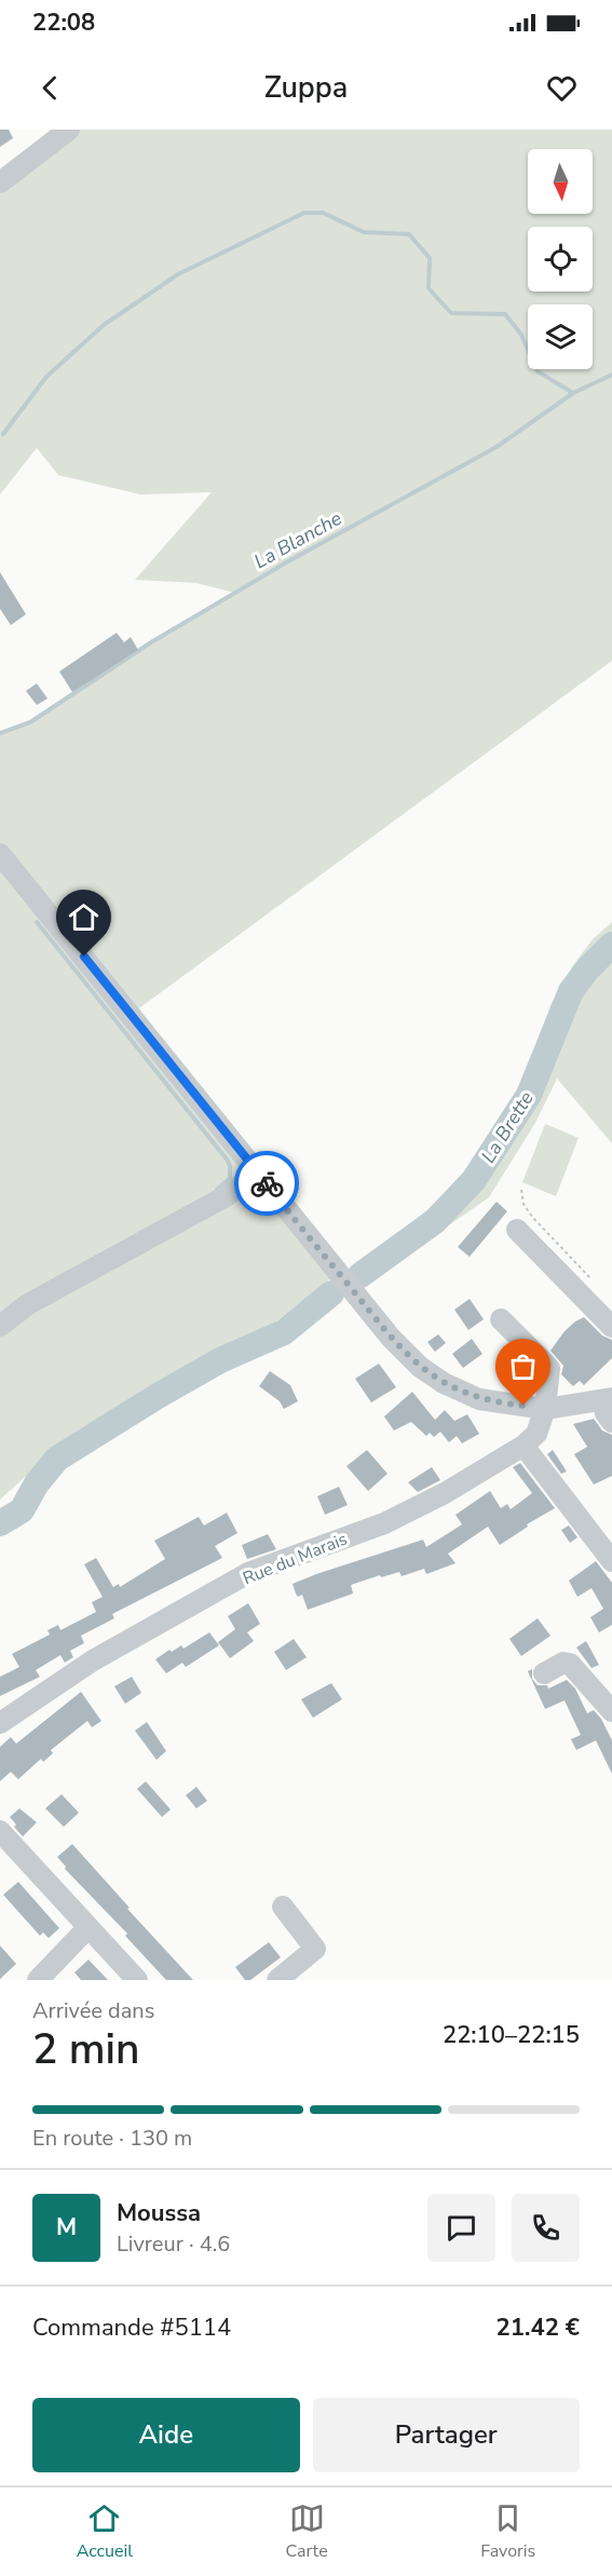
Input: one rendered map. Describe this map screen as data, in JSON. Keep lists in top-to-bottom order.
{
  "streets": {
    "street": ["Rue du Marais"]
  },
  "water": ["La Blanche", "La Brette"],
  "north": "bottom",
  "page": {
    "status": "22:08",
    "header": "Zuppa",
    "heading": ["2 min", "Arrivée dans", "22:10–22:15"],
    "panel": [
      "Moussa",
      "Livreur · 4.6",
      "Commande #5114",
      "21.42 €"
    ],
    "bar": "En route · 130 m",
    "round": "M",
    "buttons": ["Aide", "Partager"],
    "tabs": ["Accueil", "Carte", "Favoris"]
  }
}
